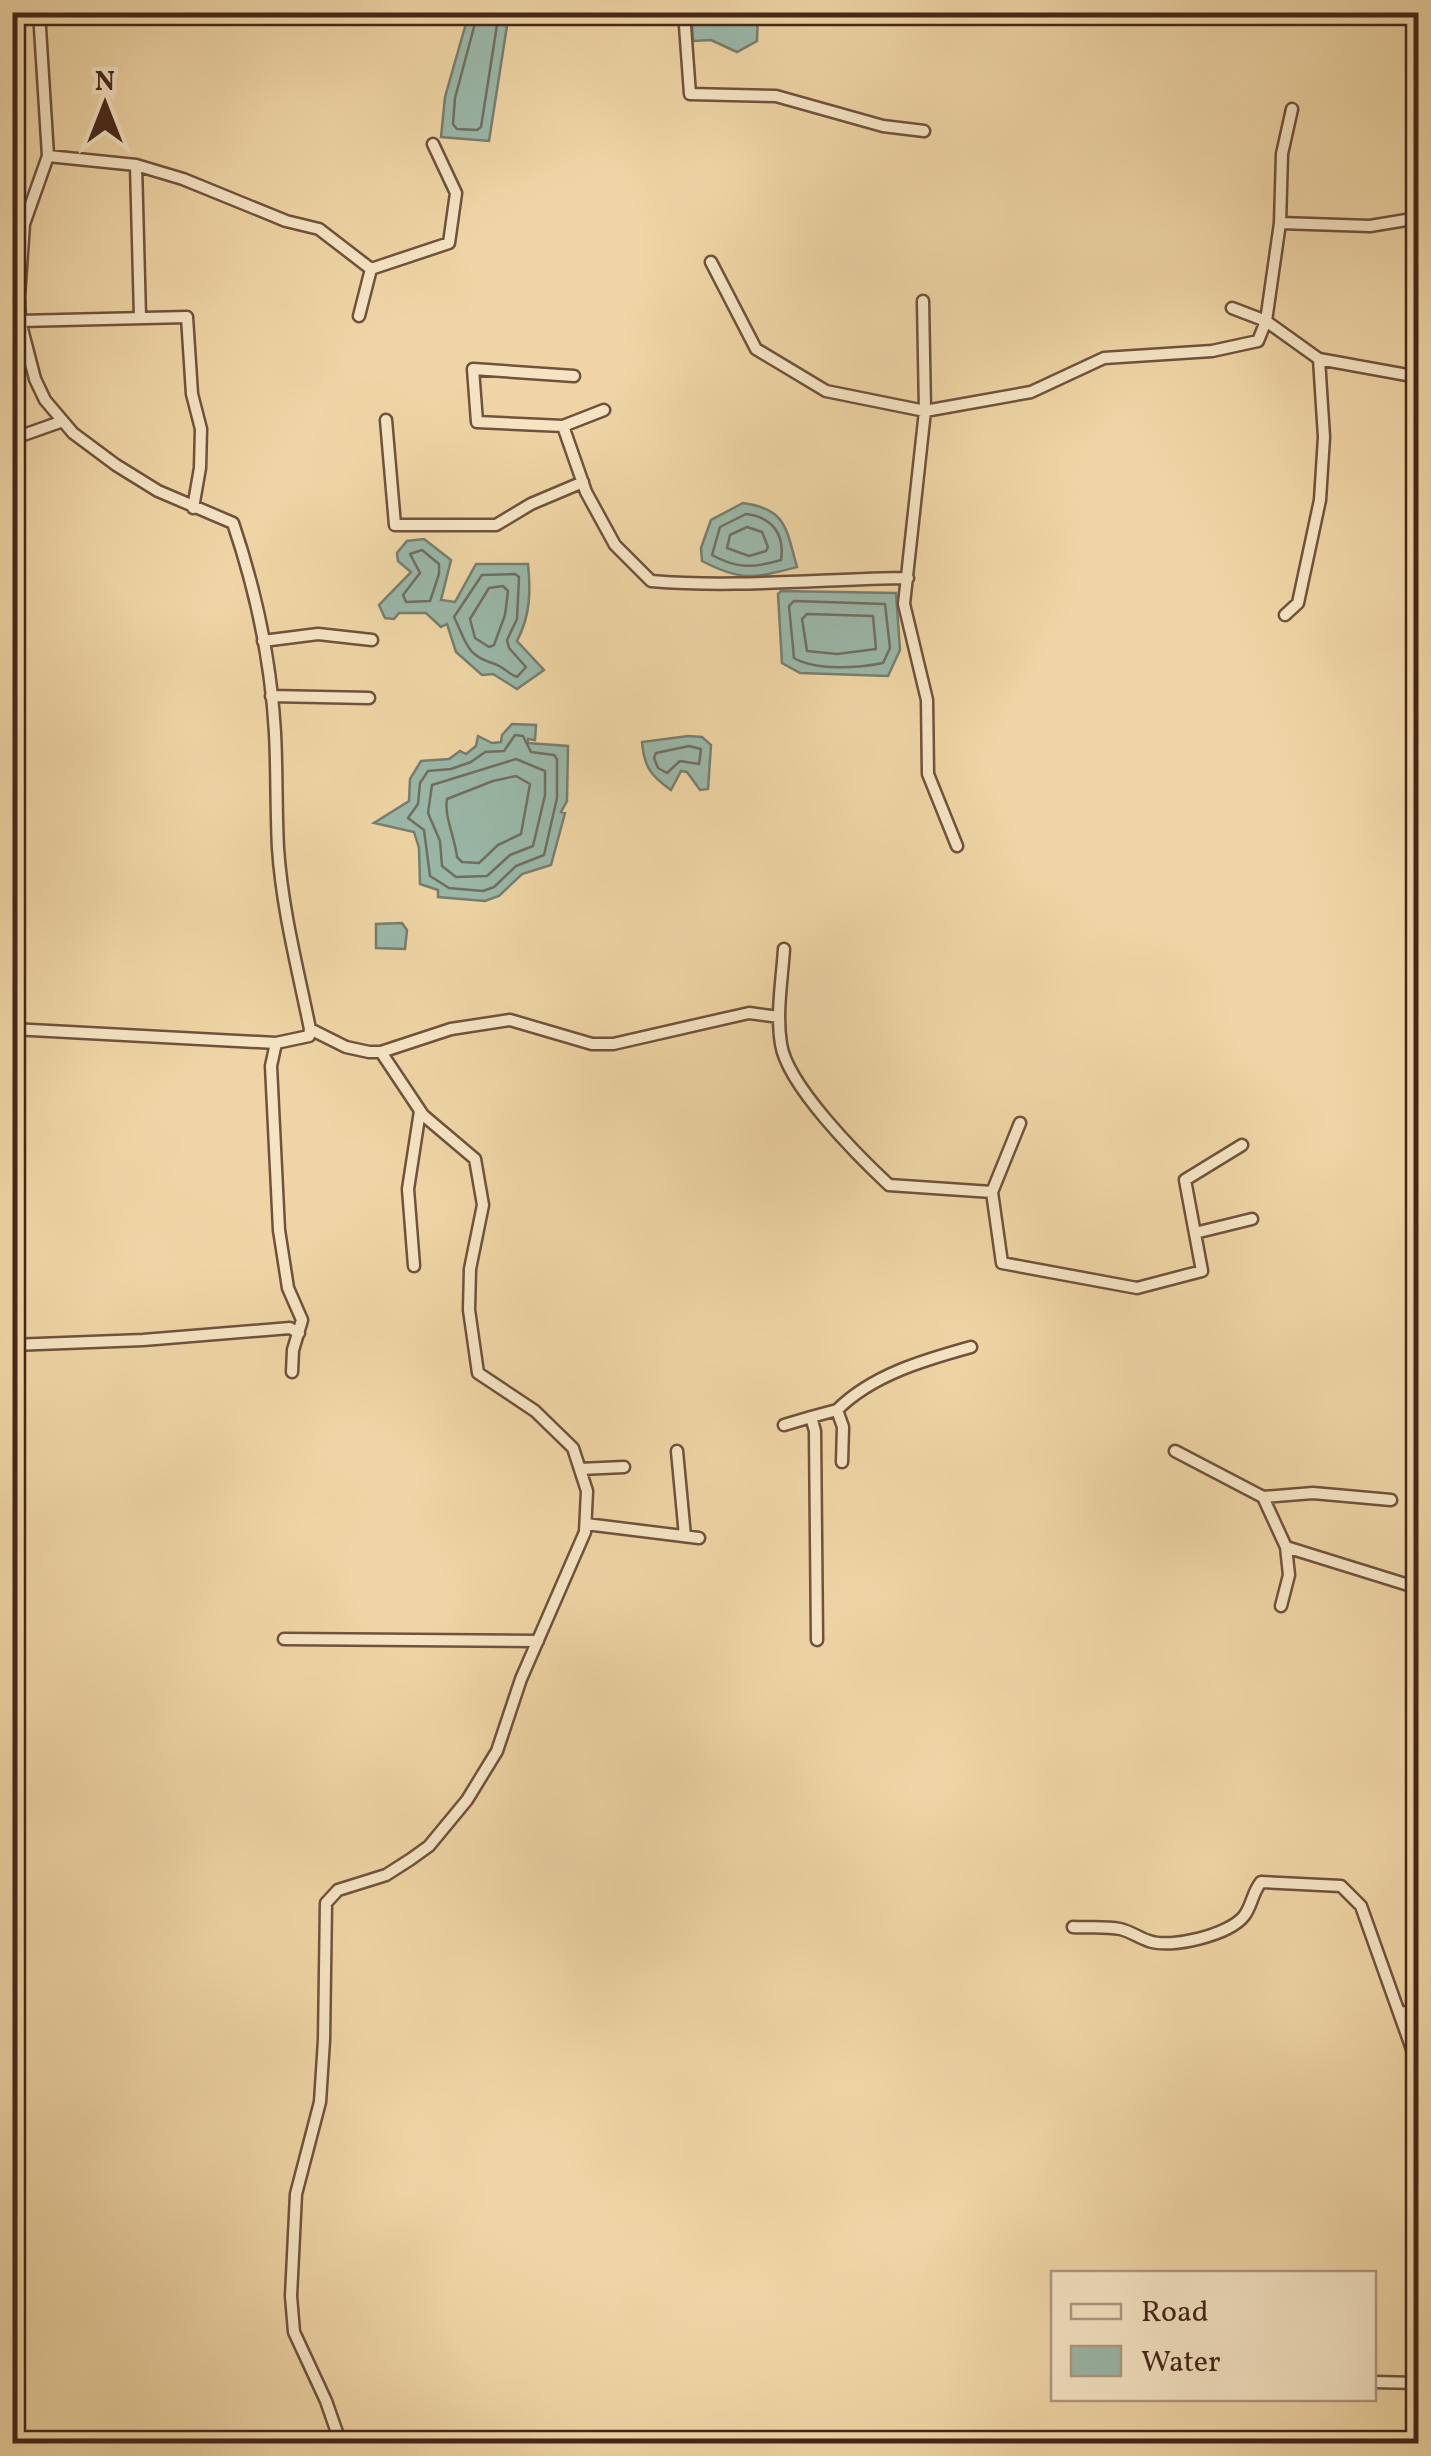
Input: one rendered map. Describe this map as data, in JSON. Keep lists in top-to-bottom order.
{
  "legend": ["Road", "Water"],
  "north": "top"
}
